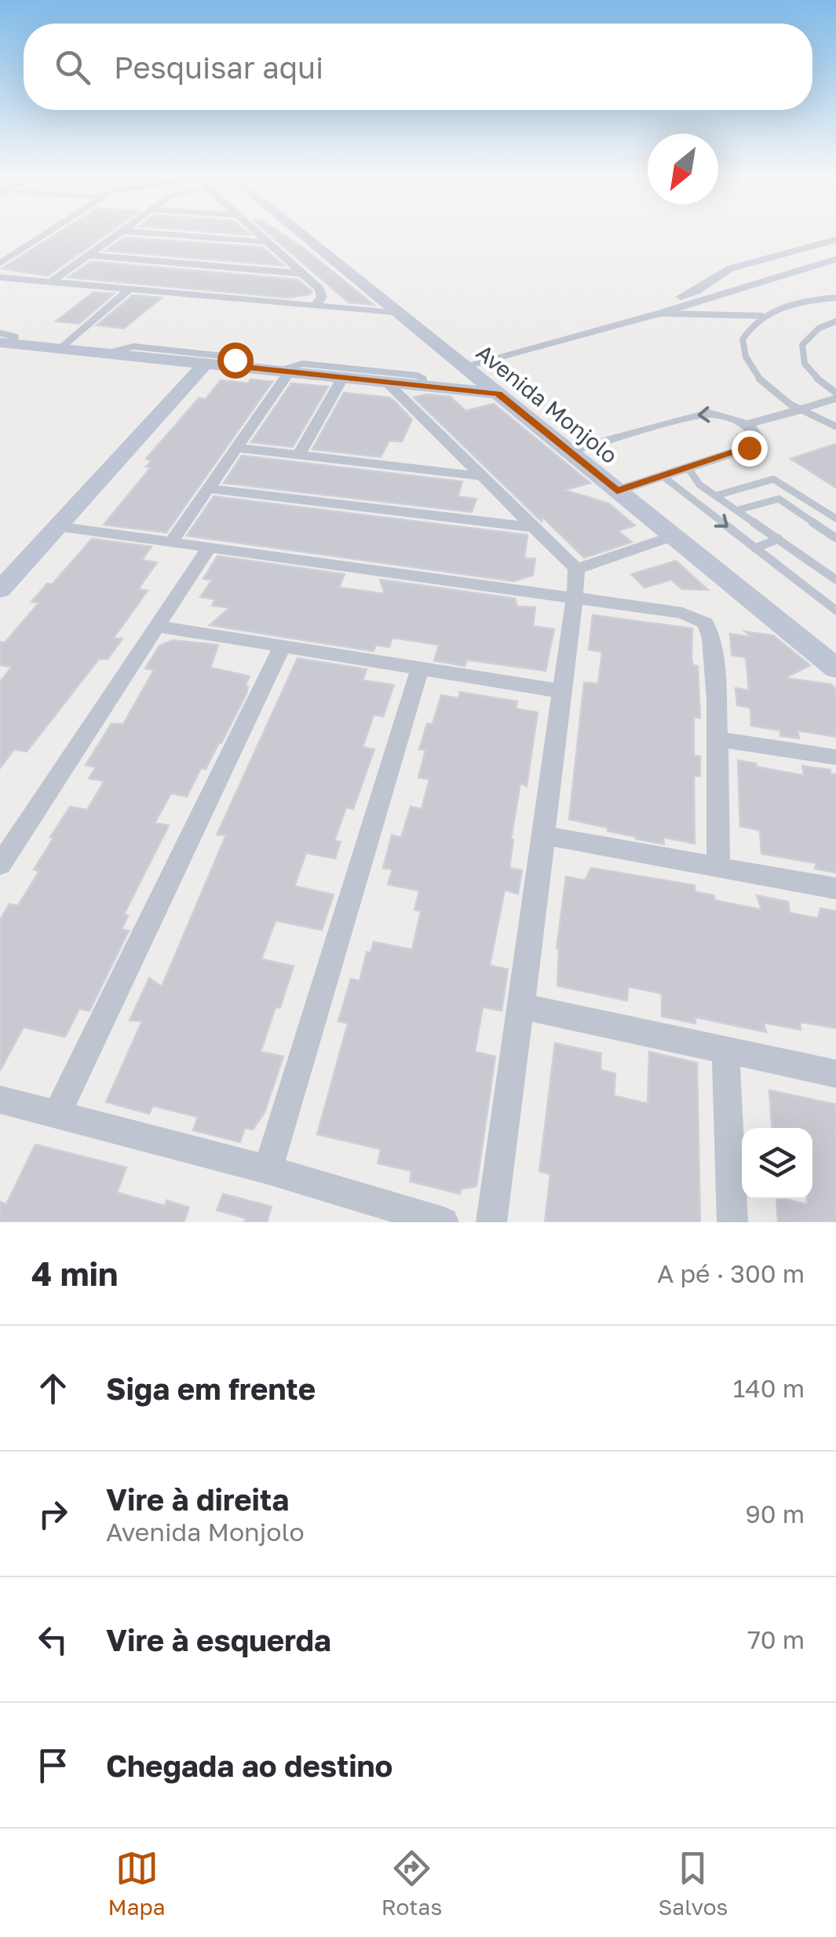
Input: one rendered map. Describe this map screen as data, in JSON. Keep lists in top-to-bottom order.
{
  "streets": {
    "street": ["Avenida Monjolo"]
  },
  "north": "bottom left",
  "page": {
    "search": "Pesquisar aqui",
    "heading": ["4 min", "A pé · 300 m"],
    "list": [
      ["Siga em frente", "140 m"],
      ["Vire à direita", "Avenida Monjolo", "90 m"],
      ["Vire à esquerda", "70 m"],
      "Chegada ao destino"
    ],
    "nav": ["Mapa", "Rotas", "Salvos"]
  }
}
